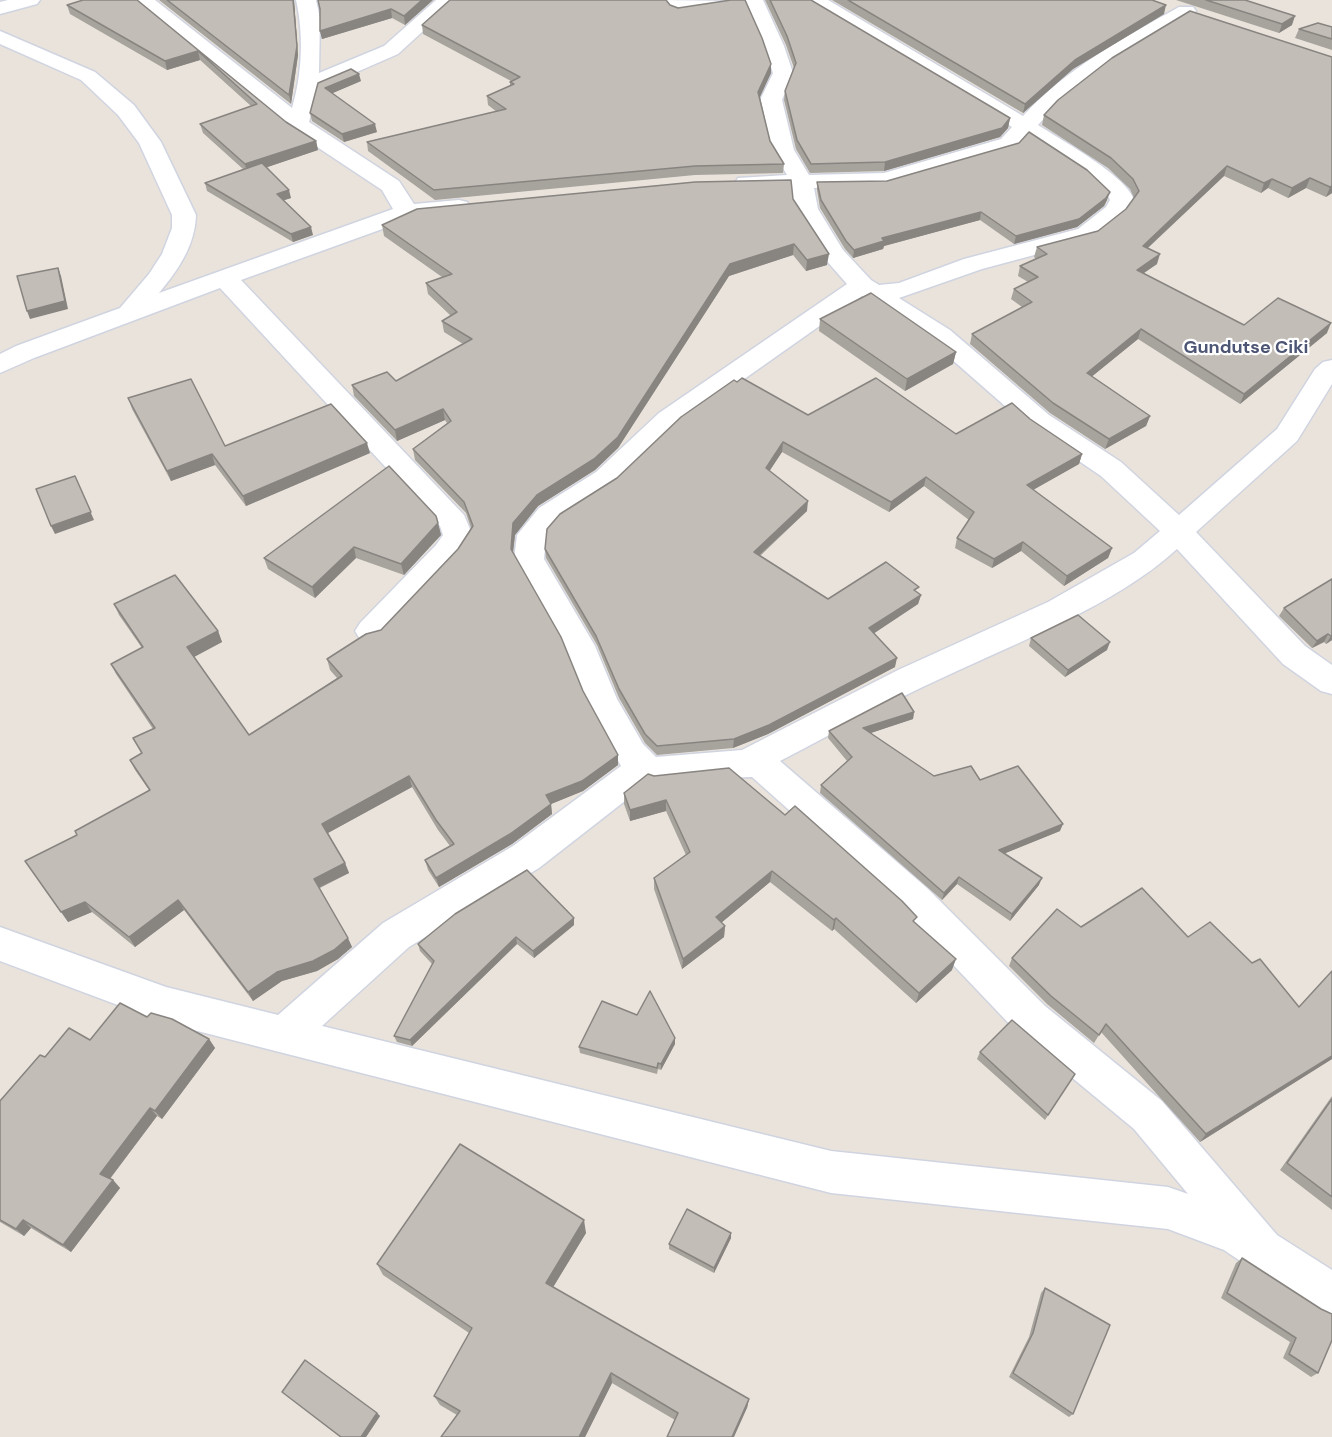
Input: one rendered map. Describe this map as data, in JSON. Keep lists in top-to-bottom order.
{
  "districts": ["Gundutse Ciki"]
}
